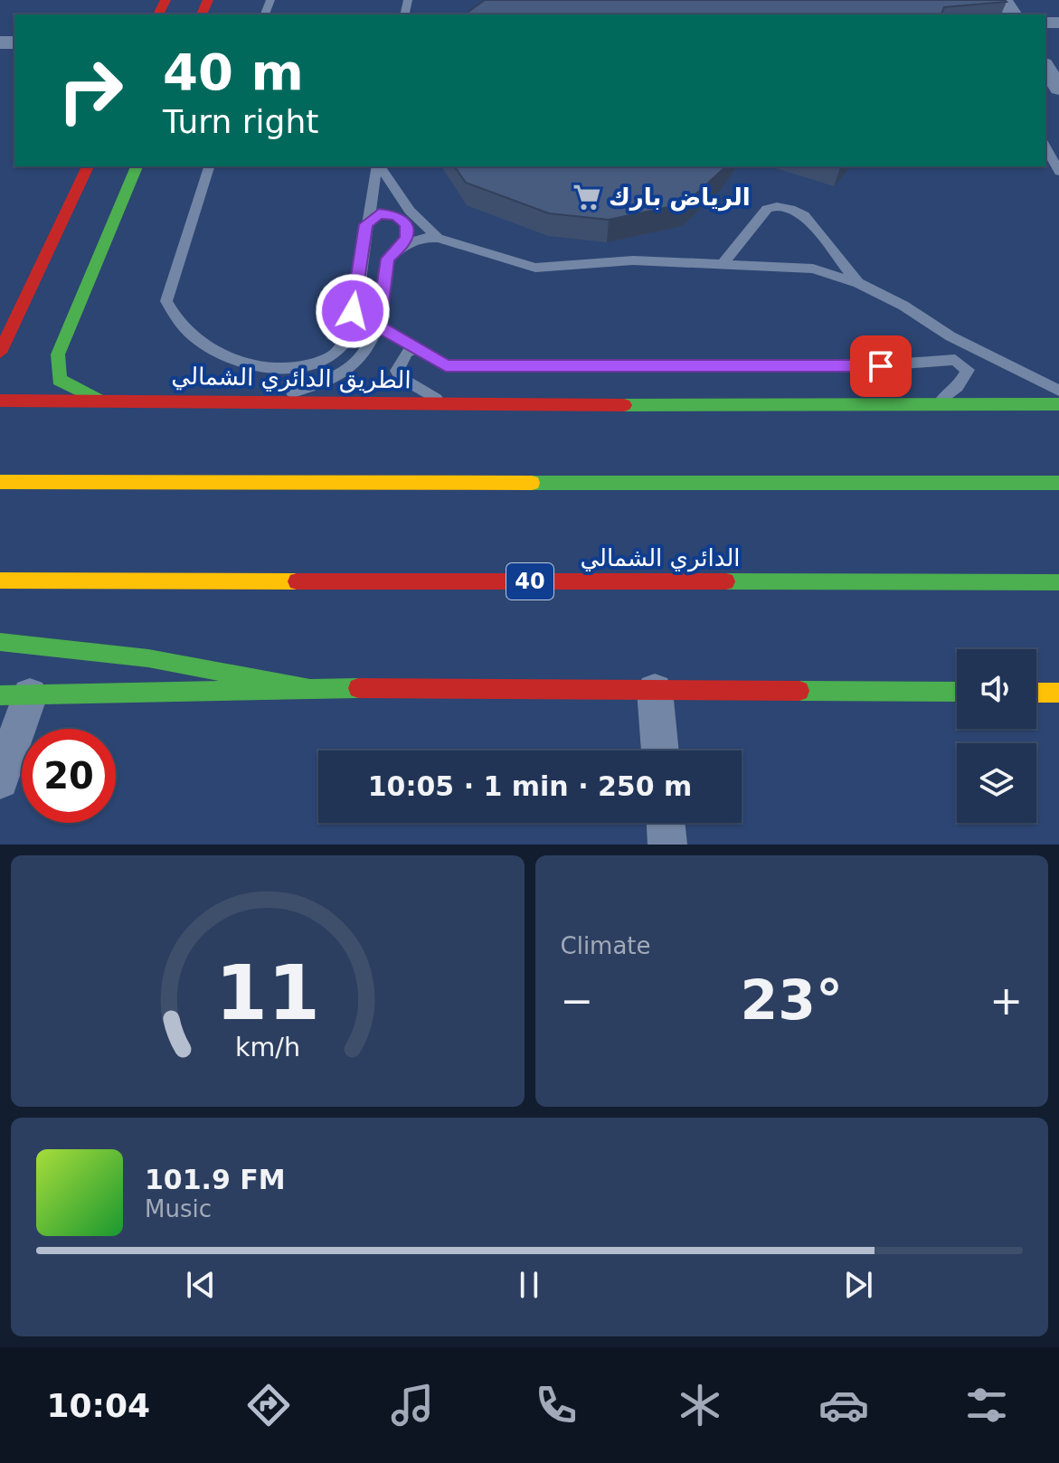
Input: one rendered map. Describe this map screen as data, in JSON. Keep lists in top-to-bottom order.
{
  "streets": {
    "main road": ["الطريق الدائري الشمالي", "الدائري الشمالي", "40"]
  },
  "places": {
    "supermarket": ["الرياض بارك"]
  },
  "page": {
    "turn": ["40 m", "Turn right"],
    "limit": "20",
    "trip": "10:05 · 1 min · 250 m",
    "tile": "Climate",
    "heat": ["−", "23°", "+"],
    "song": ["101.9 FM", "Music"],
    "tabs": "10:04",
    "gauge": ["11", "km/h"]
  }
}
